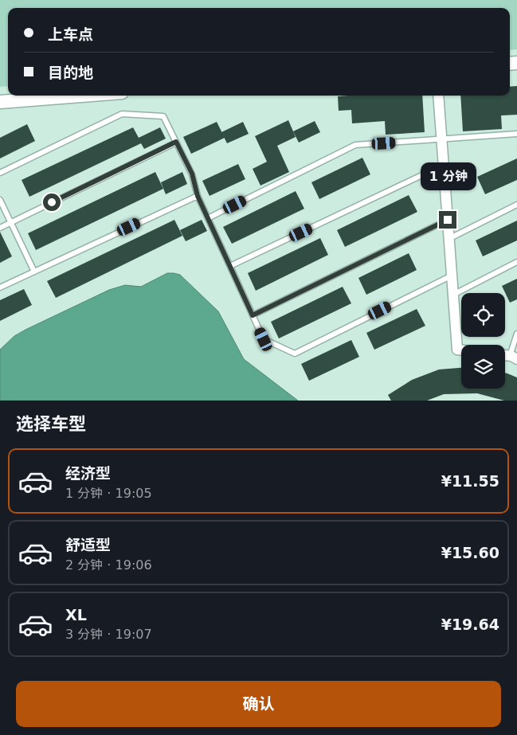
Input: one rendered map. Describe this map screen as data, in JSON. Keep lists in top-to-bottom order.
{
  "page": {
    "banner": ["上车点", "目的地"],
    "bubble": "1 分钟",
    "heading": "选择车型",
    "list": [
      {
        "name": "经济型",
        "note": "1 分钟 · 19:05",
        "value": "¥11.55"
      },
      {
        "name": "舒适型",
        "note": "2 分钟 · 19:06",
        "value": "¥15.60"
      },
      {
        "name": "XL",
        "note": "3 分钟 · 19:07",
        "value": "¥19.64"
      }
    ],
    "buttons": "确认"
  }
}
